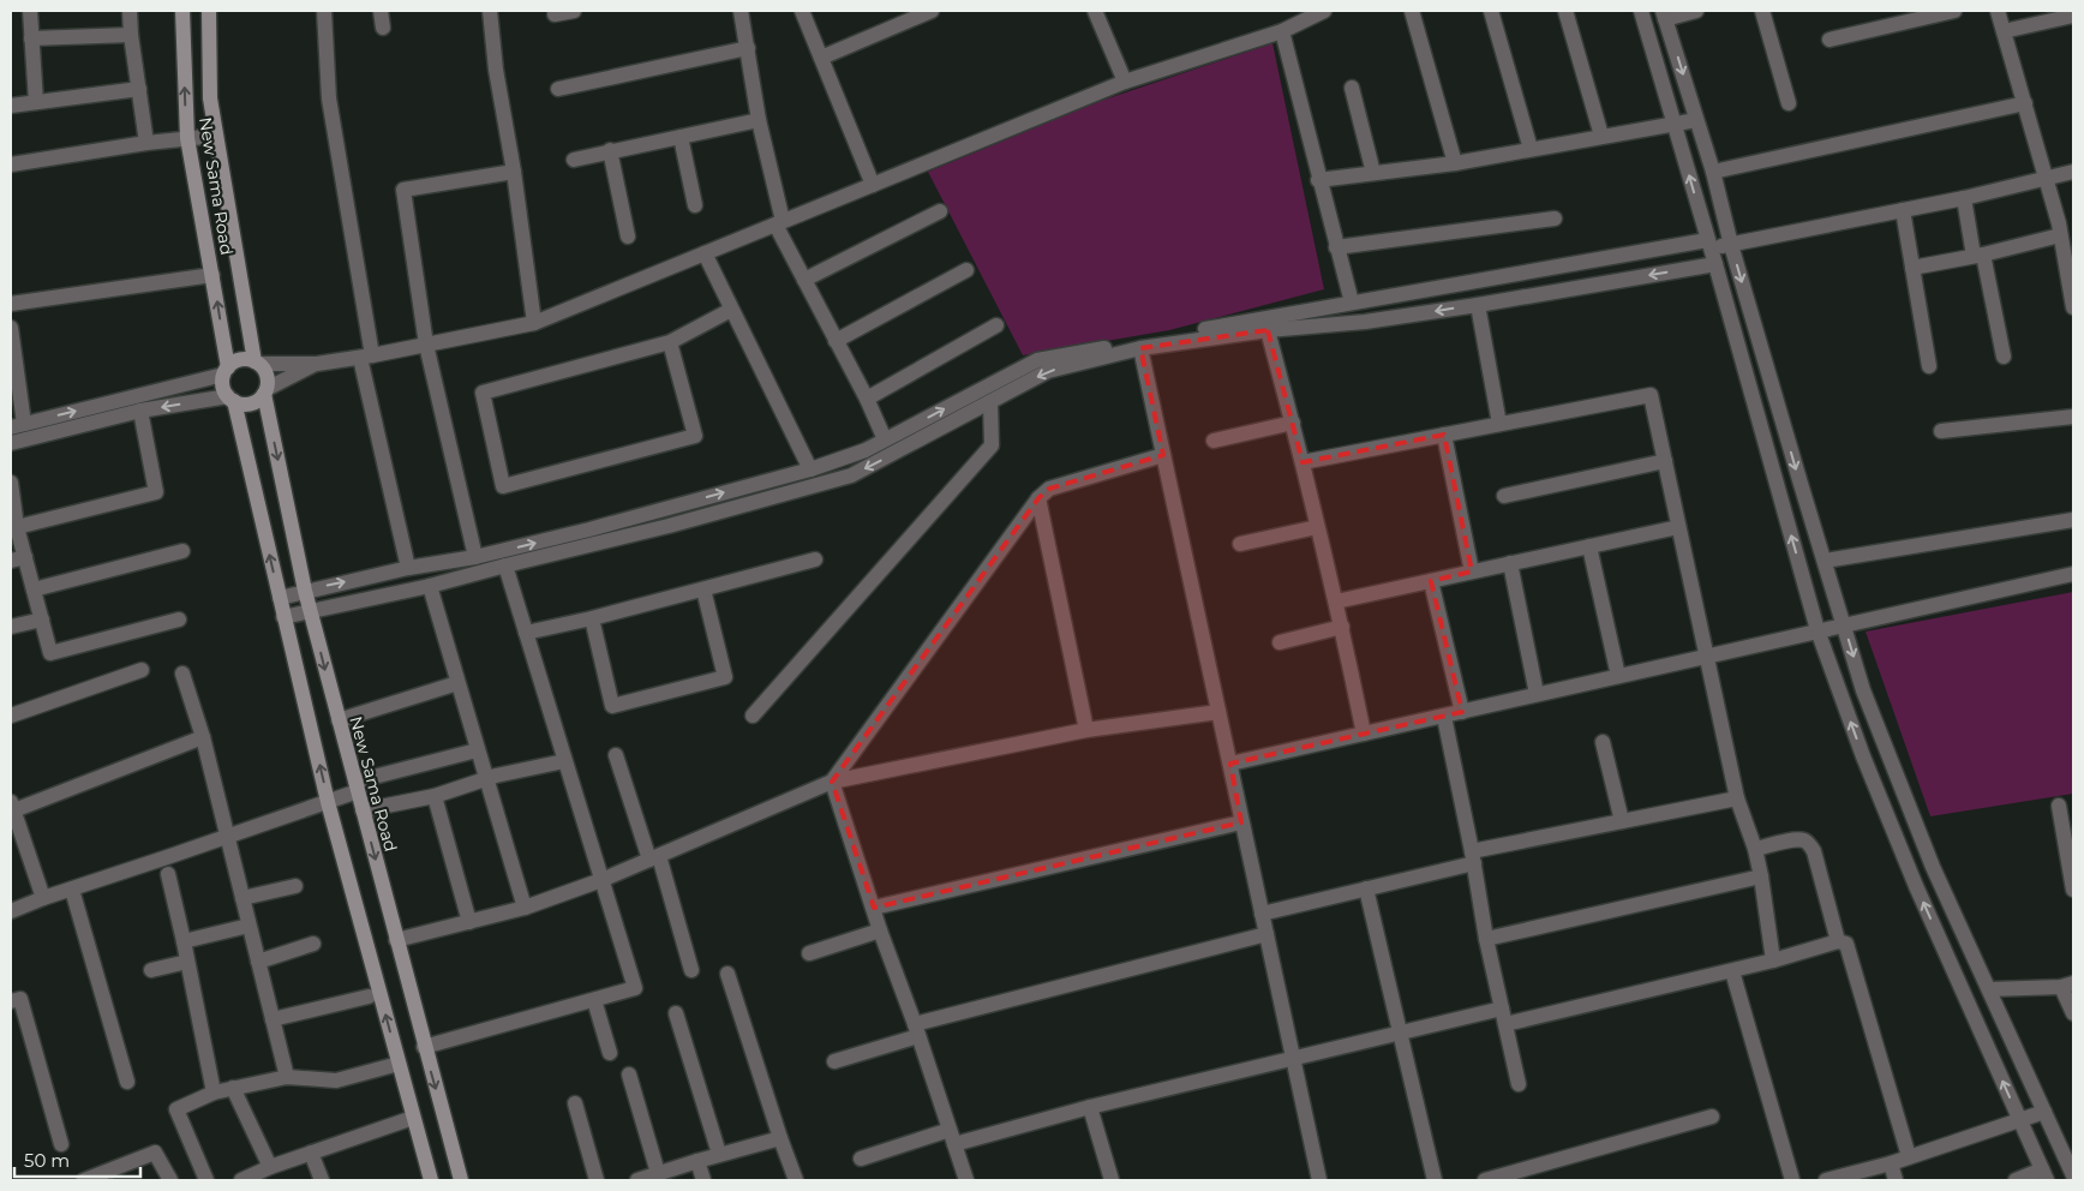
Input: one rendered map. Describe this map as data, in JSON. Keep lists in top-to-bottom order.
{
  "streets": {
    "main road": ["New Sama Road"]
  },
  "scale_bar": "50 m"
}
